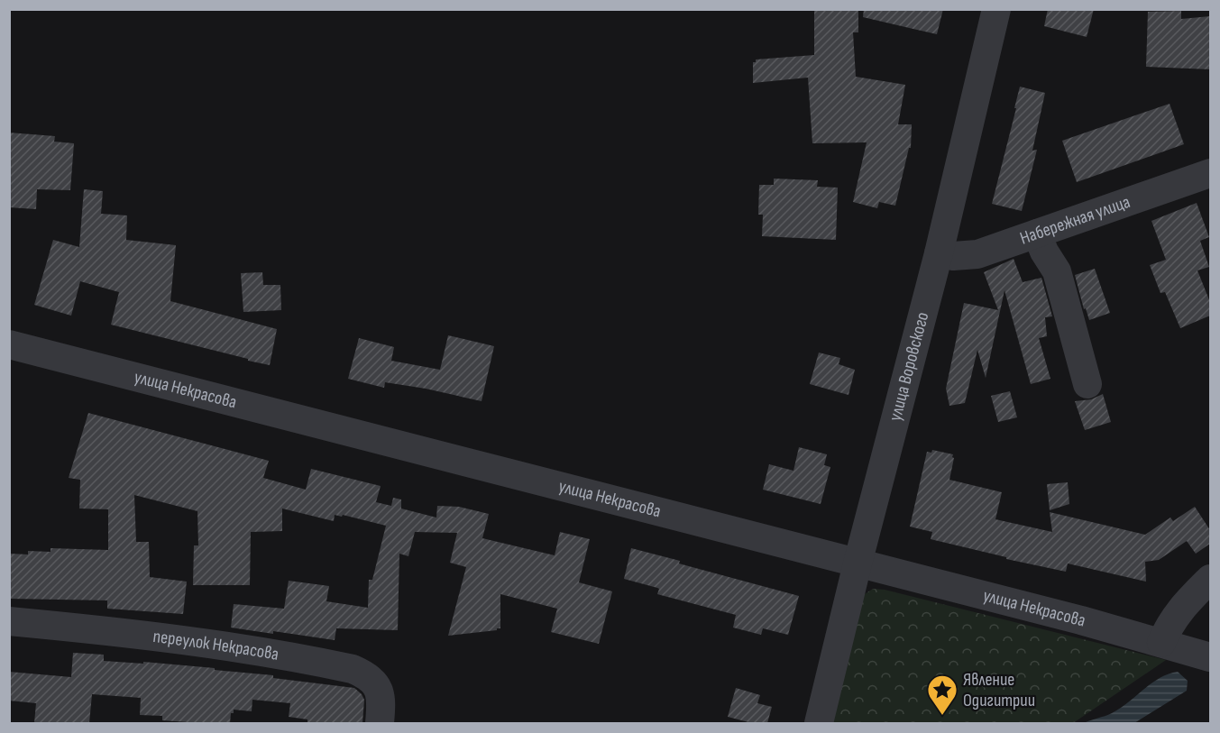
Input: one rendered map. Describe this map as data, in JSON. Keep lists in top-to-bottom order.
{
  "streets": {
    "street": [
      "Набережная улица",
      "улица Воровского",
      "улица Некрасова",
      "переулок Некрасова"
    ]
  },
  "crossings": [
    ["Набережная улица", "улица Воровского"],
    ["улица Воровского", "улица Некрасова"]
  ],
  "places": {
    "place": ["Явление Одигитрии"]
  }
}
